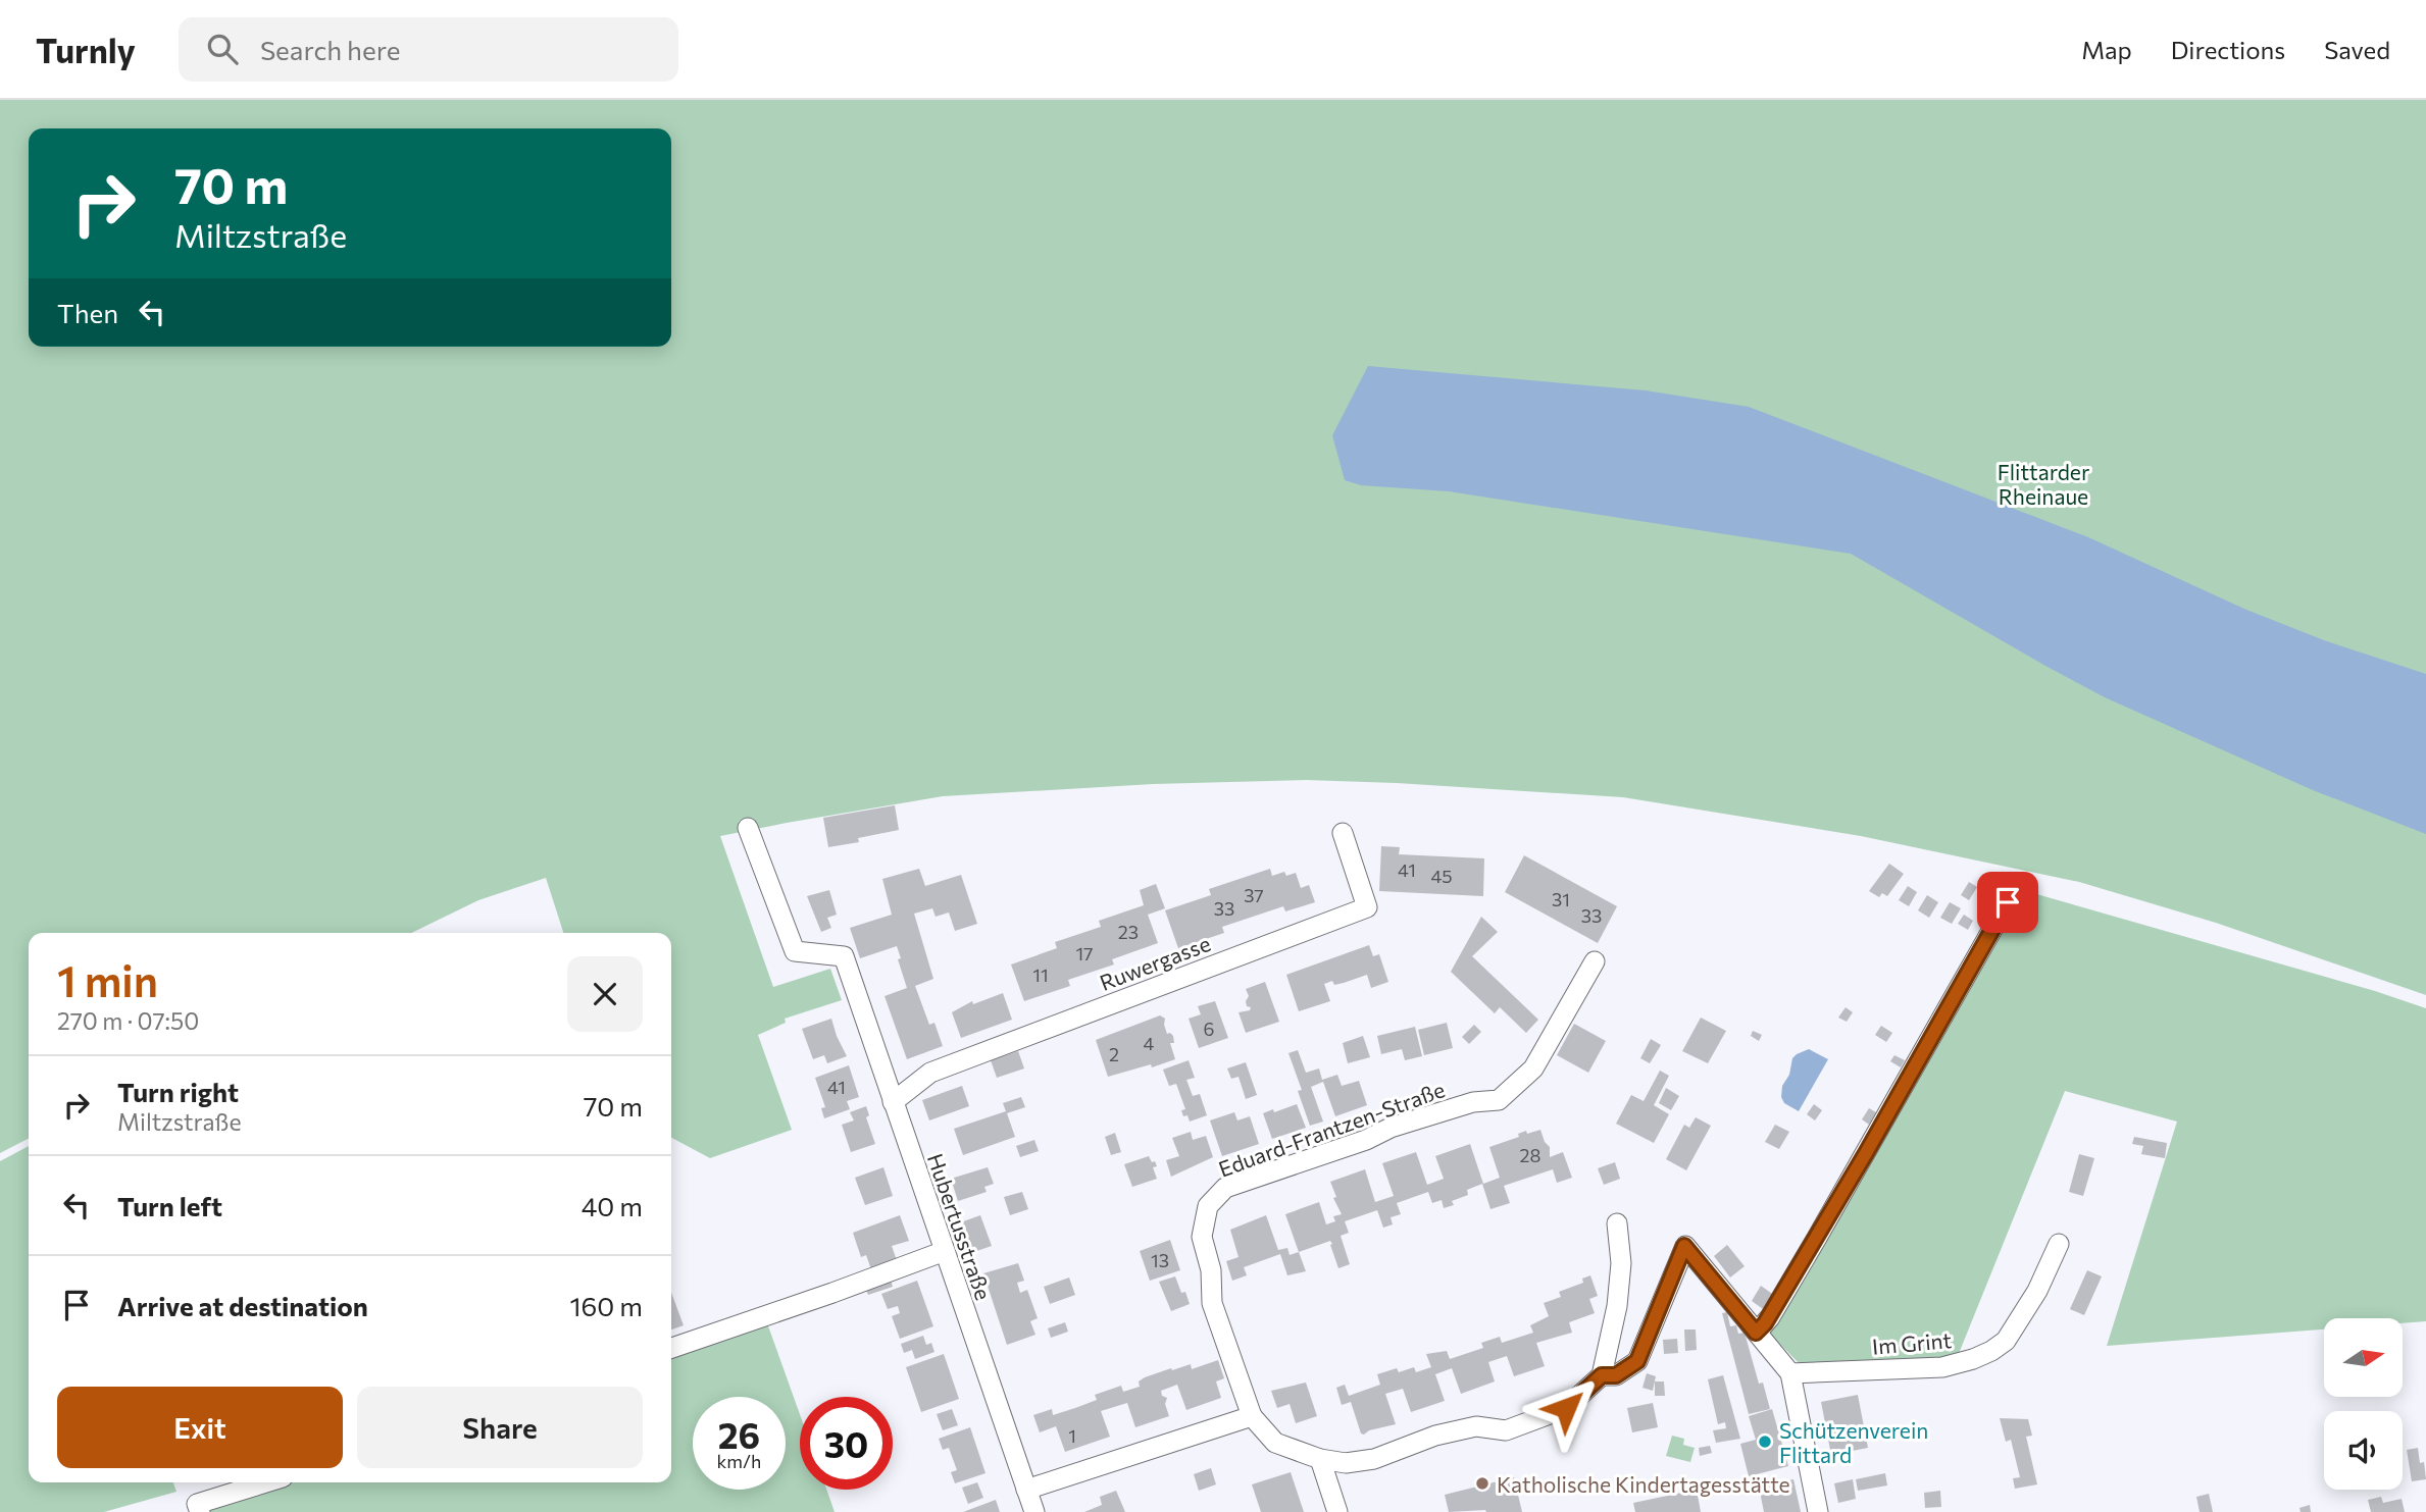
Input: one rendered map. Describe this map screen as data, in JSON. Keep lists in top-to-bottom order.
{
  "streets": {
    "street": [
      "Ruwergasse",
      "Eduard-Frantzen-Straße",
      "Hubertusstraße",
      "Im Grint"
    ]
  },
  "crossings": [
    ["Ruwergasse", "Hubertusstraße"]
  ],
  "parks": ["Flittarder Rheinaue"],
  "places": ["Schützenverein Flittard", "Katholische Kindertagesstätte"],
  "house_numbers": [
    "41",
    "45",
    "37",
    "31",
    "33",
    "33",
    "23",
    "17",
    "11",
    "6",
    "4",
    "2",
    "41",
    "28",
    "13",
    "1"
  ],
  "north": "right",
  "page": {
    "header": "Turnly",
    "search": "Search here",
    "nav": ["Map", "Directions", "Saved"],
    "turn": ["70 m", "Miltzstraße"],
    "then": "Then",
    "heading": ["1 min", "270 m · 07:50"],
    "list": [
      {
        "name": "Turn right",
        "note": "Miltzstraße",
        "value": "70 m"
      },
      {
        "name": "Turn left",
        "value": "40 m"
      },
      {
        "name": "Arrive at destination",
        "value": "160 m"
      }
    ],
    "buttons": ["Exit", "Share"],
    "speed": "26 km/h",
    "limit": "30"
  }
}
